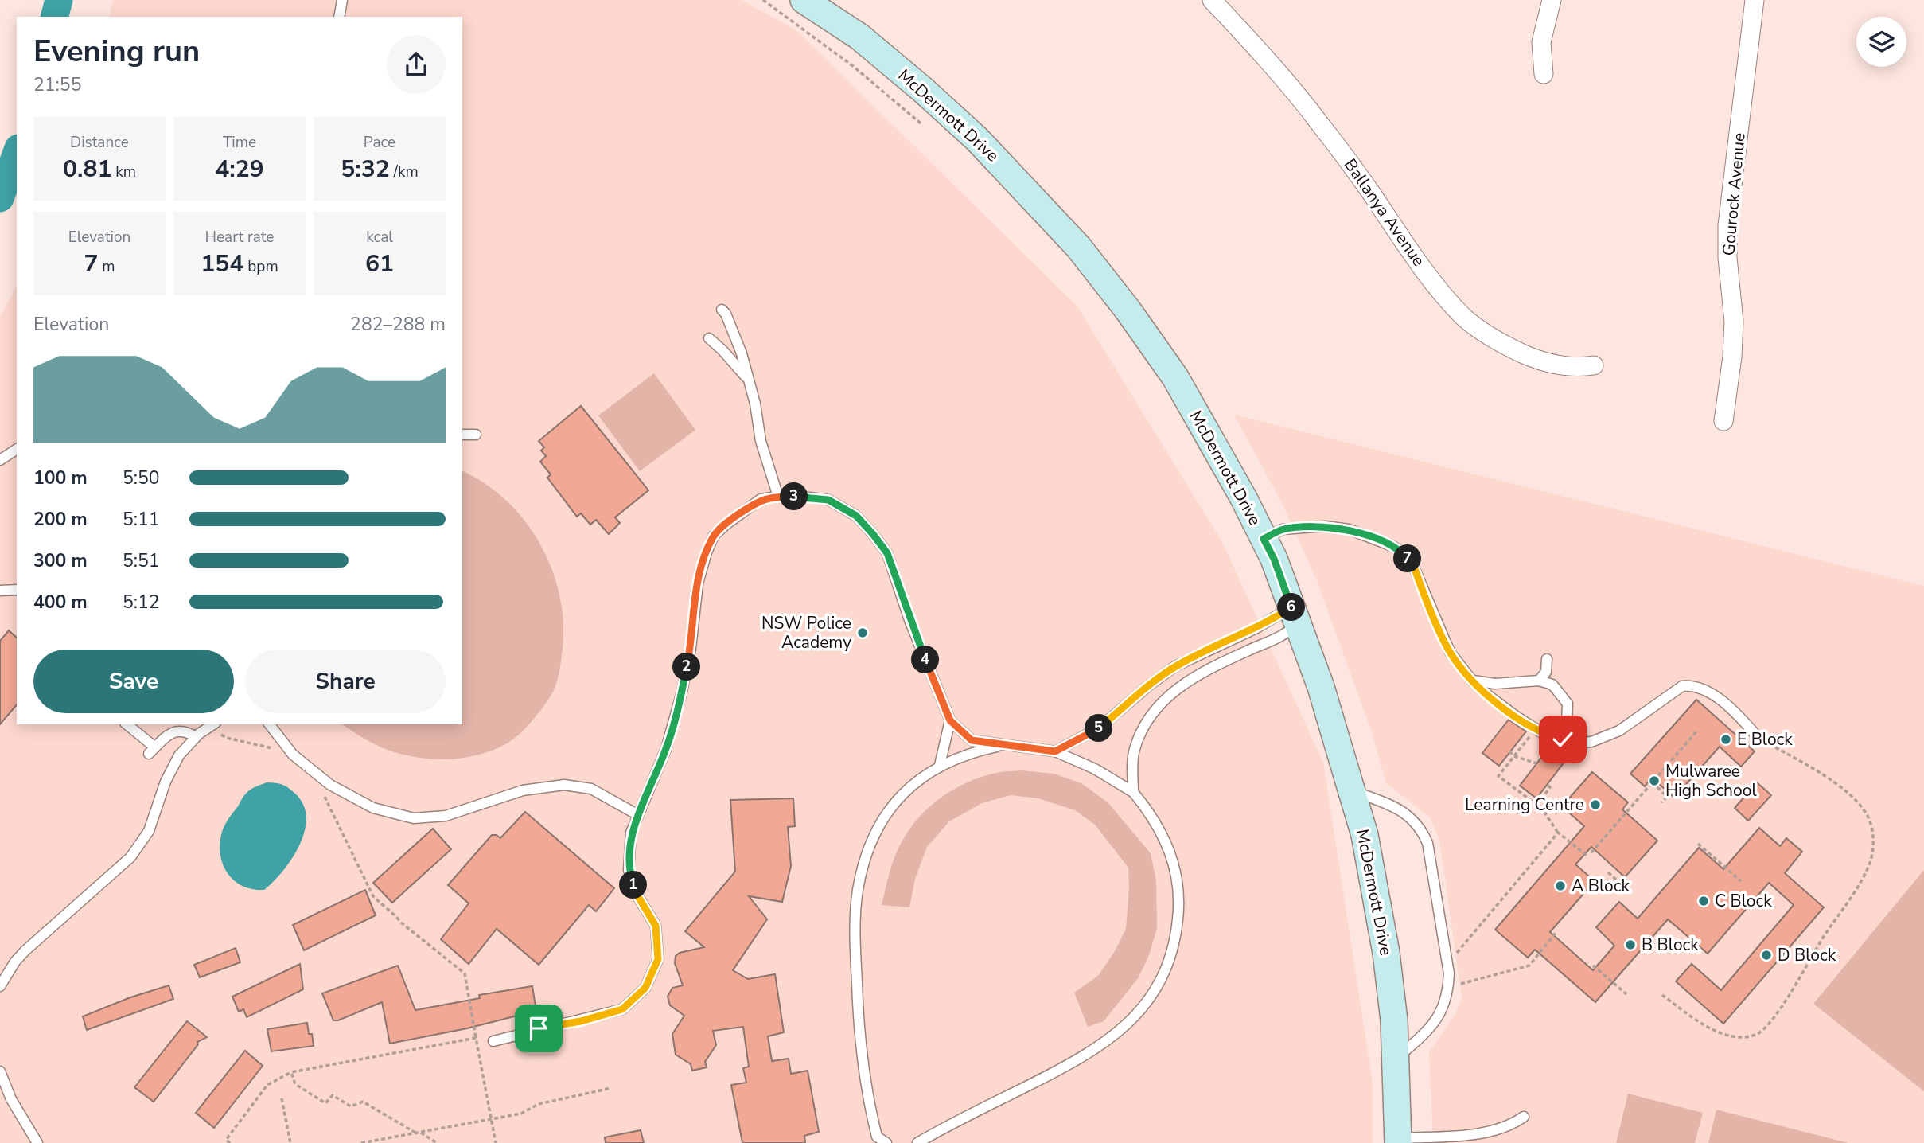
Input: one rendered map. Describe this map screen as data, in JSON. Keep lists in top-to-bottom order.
{
  "streets": {
    "main road": ["McDermott Drive"],
    "street": ["Gourock Avenue", "Ballanya Avenue"]
  },
  "places": [
    "NSW Police Academy",
    "E Block",
    "Mulwaree High School",
    "Learning Centre",
    "A Block",
    "C Block",
    "B Block",
    "D Block"
  ],
  "page": {
    "heading": ["Evening run", "21:55"],
    "stats": [
      ["Distance", "0.81 km"],
      ["Time", "4:29"],
      ["Pace", "5:32 /km"],
      ["Elevation", "7 m"],
      ["Heart rate", "154 bpm"],
      ["kcal", "61"]
    ],
    "chart": ["Elevation", "282–288 m"],
    "list": [
      {
        "name": "100 m",
        "note": "5:50"
      },
      {
        "name": "200 m",
        "note": "5:11"
      },
      {
        "name": "300 m",
        "note": "5:51"
      },
      {
        "name": "400 m",
        "note": "5:12"
      }
    ],
    "pins": [
      "3",
      "7",
      "6",
      "4",
      "2",
      "5",
      "1"
    ],
    "buttons": ["Save", "Share"]
  }
}
